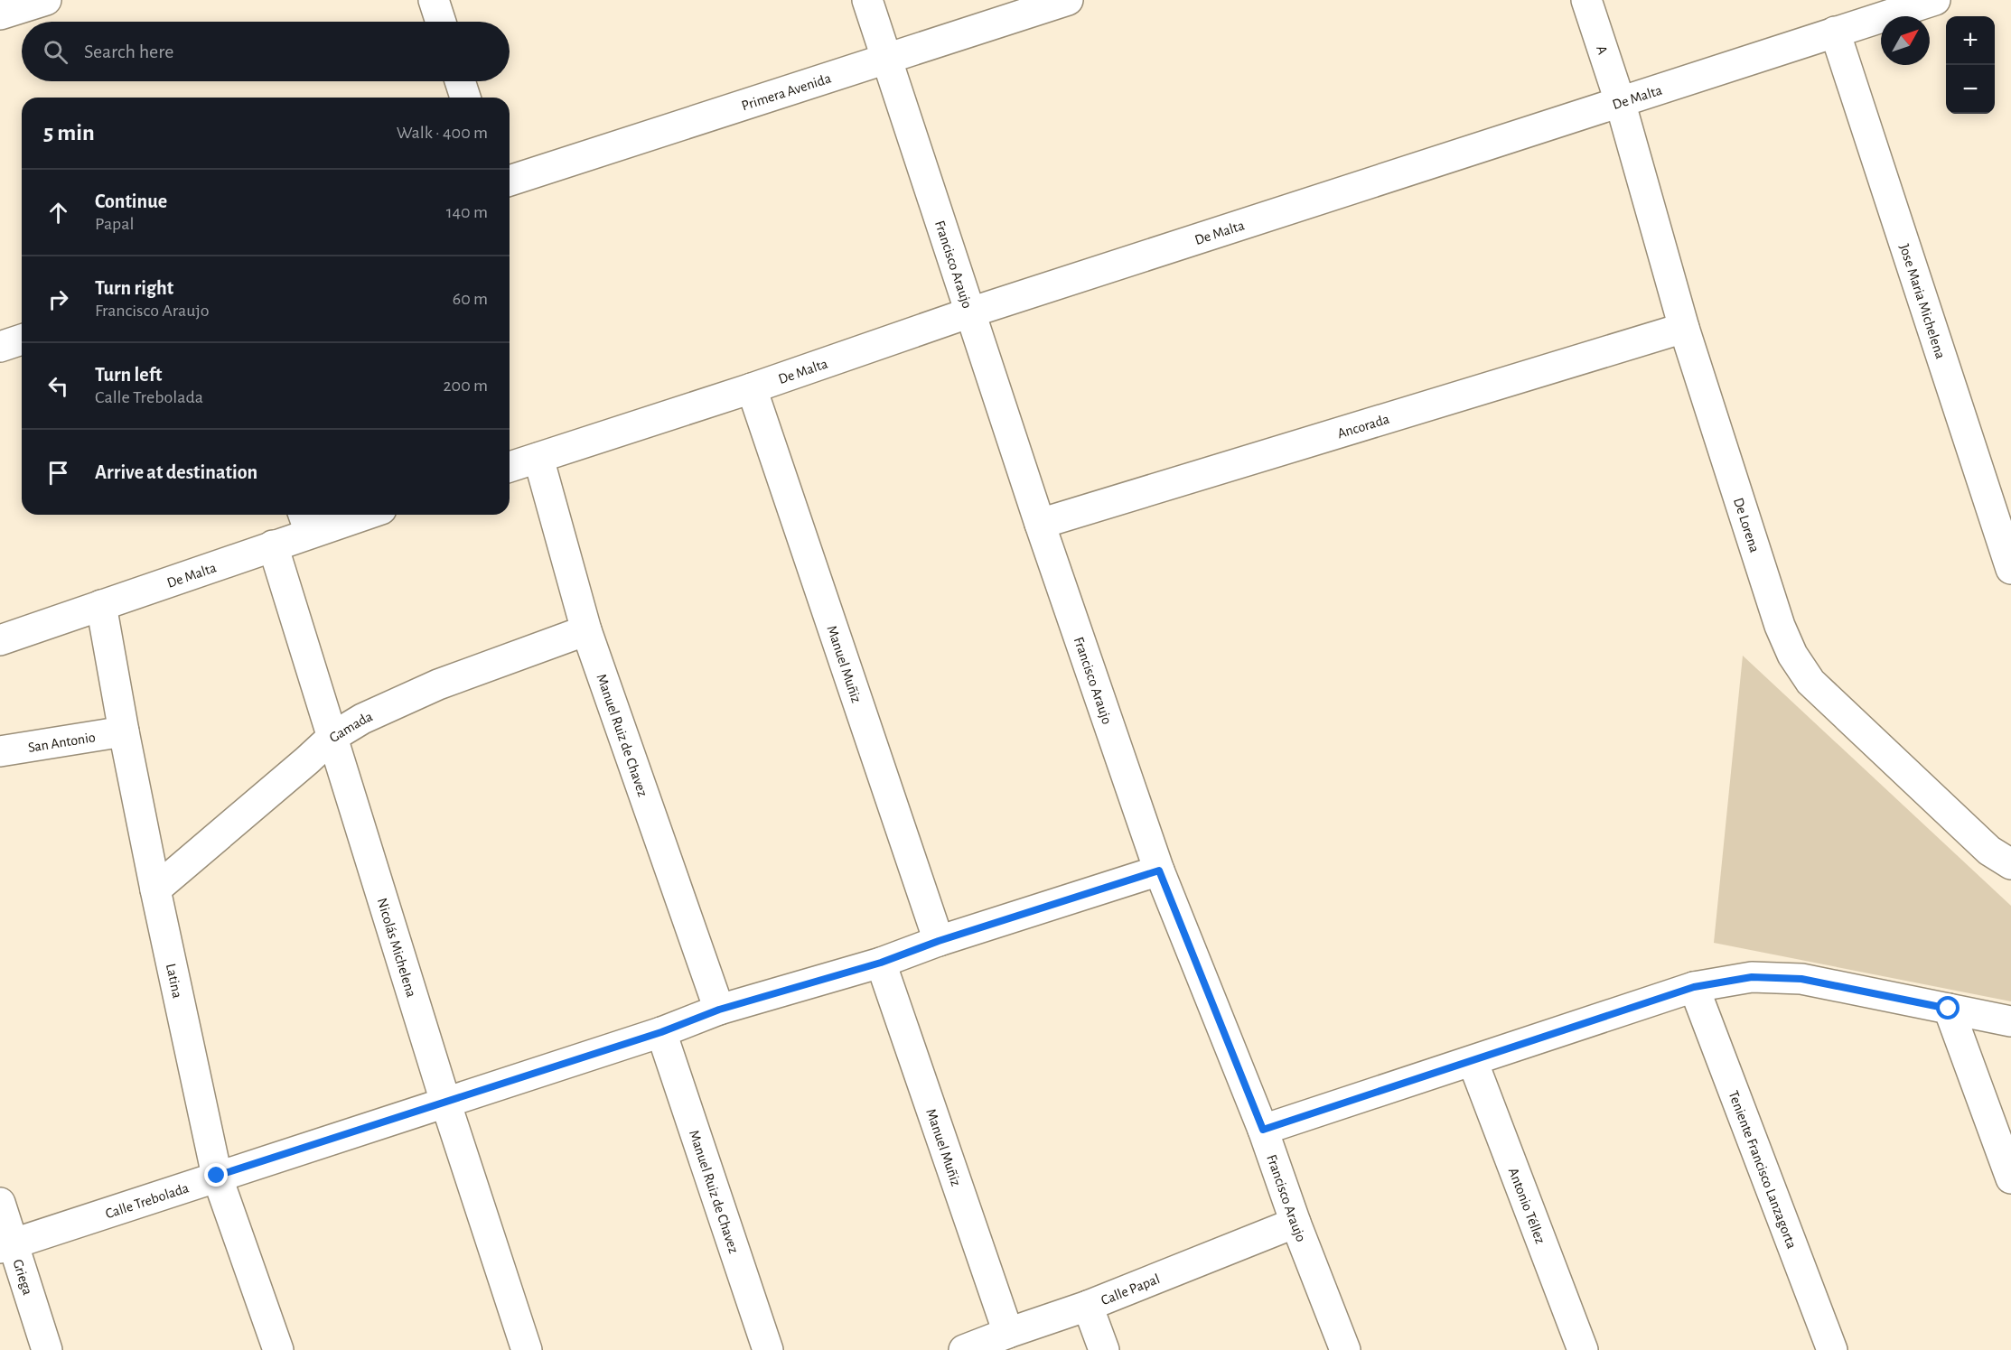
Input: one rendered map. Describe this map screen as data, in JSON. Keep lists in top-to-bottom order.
{
  "streets": {
    "street": [
      "A",
      "Primera Avenida",
      "De Malta",
      "Francisco Araujo",
      "Jose Maria Michelena",
      "Ancorada",
      "De Lorena",
      "Manuel Muñiz",
      "Gamada",
      "Manuel Ruiz de Chavez",
      "San Antonio",
      "Nicolás Michelena",
      "Latina",
      "Teniente Francisco Lanzagorta",
      "Calle Trebolada",
      "Antonio Téllez",
      "Griega",
      "Calle Papal"
    ]
  },
  "crossings": [
    ["A", "De Malta"],
    ["A", "De Lorena"],
    ["Primera Avenida", "Francisco Araujo"],
    ["De Malta", "Francisco Araujo"],
    ["De Malta", "Jose Maria Michelena"],
    ["De Malta", "De Lorena"],
    ["De Malta", "Manuel Muñiz"],
    ["De Malta", "Manuel Ruiz de Chavez"],
    ["De Malta", "Nicolás Michelena"],
    ["De Malta", "Latina"],
    ["Francisco Araujo", "Ancorada"],
    ["Francisco Araujo", "Calle Trebolada"],
    ["Francisco Araujo", "Calle Papal"],
    ["Ancorada", "De Lorena"],
    ["Manuel Muñiz", "Calle Trebolada"],
    ["Manuel Muñiz", "Calle Papal"],
    ["Gamada", "Manuel Ruiz de Chavez"],
    ["Gamada", "Nicolás Michelena"],
    ["Gamada", "Latina"],
    ["Manuel Ruiz de Chavez", "Calle Trebolada"],
    ["San Antonio", "Latina"],
    ["Nicolás Michelena", "Calle Trebolada"],
    ["Latina", "Calle Trebolada"],
    ["Calle Trebolada", "Griega"]
  ],
  "north": "top right",
  "page": {
    "map_buttons": ["+", "−"],
    "search": "Search here",
    "heading": ["5 min", "Walk · 400 m"],
    "list": [
      ["Continue", "Papal", "140 m"],
      ["Turn right", "Francisco Araujo", "60 m"],
      ["Turn left", "Calle Trebolada", "200 m"],
      "Arrive at destination"
    ]
  }
}
